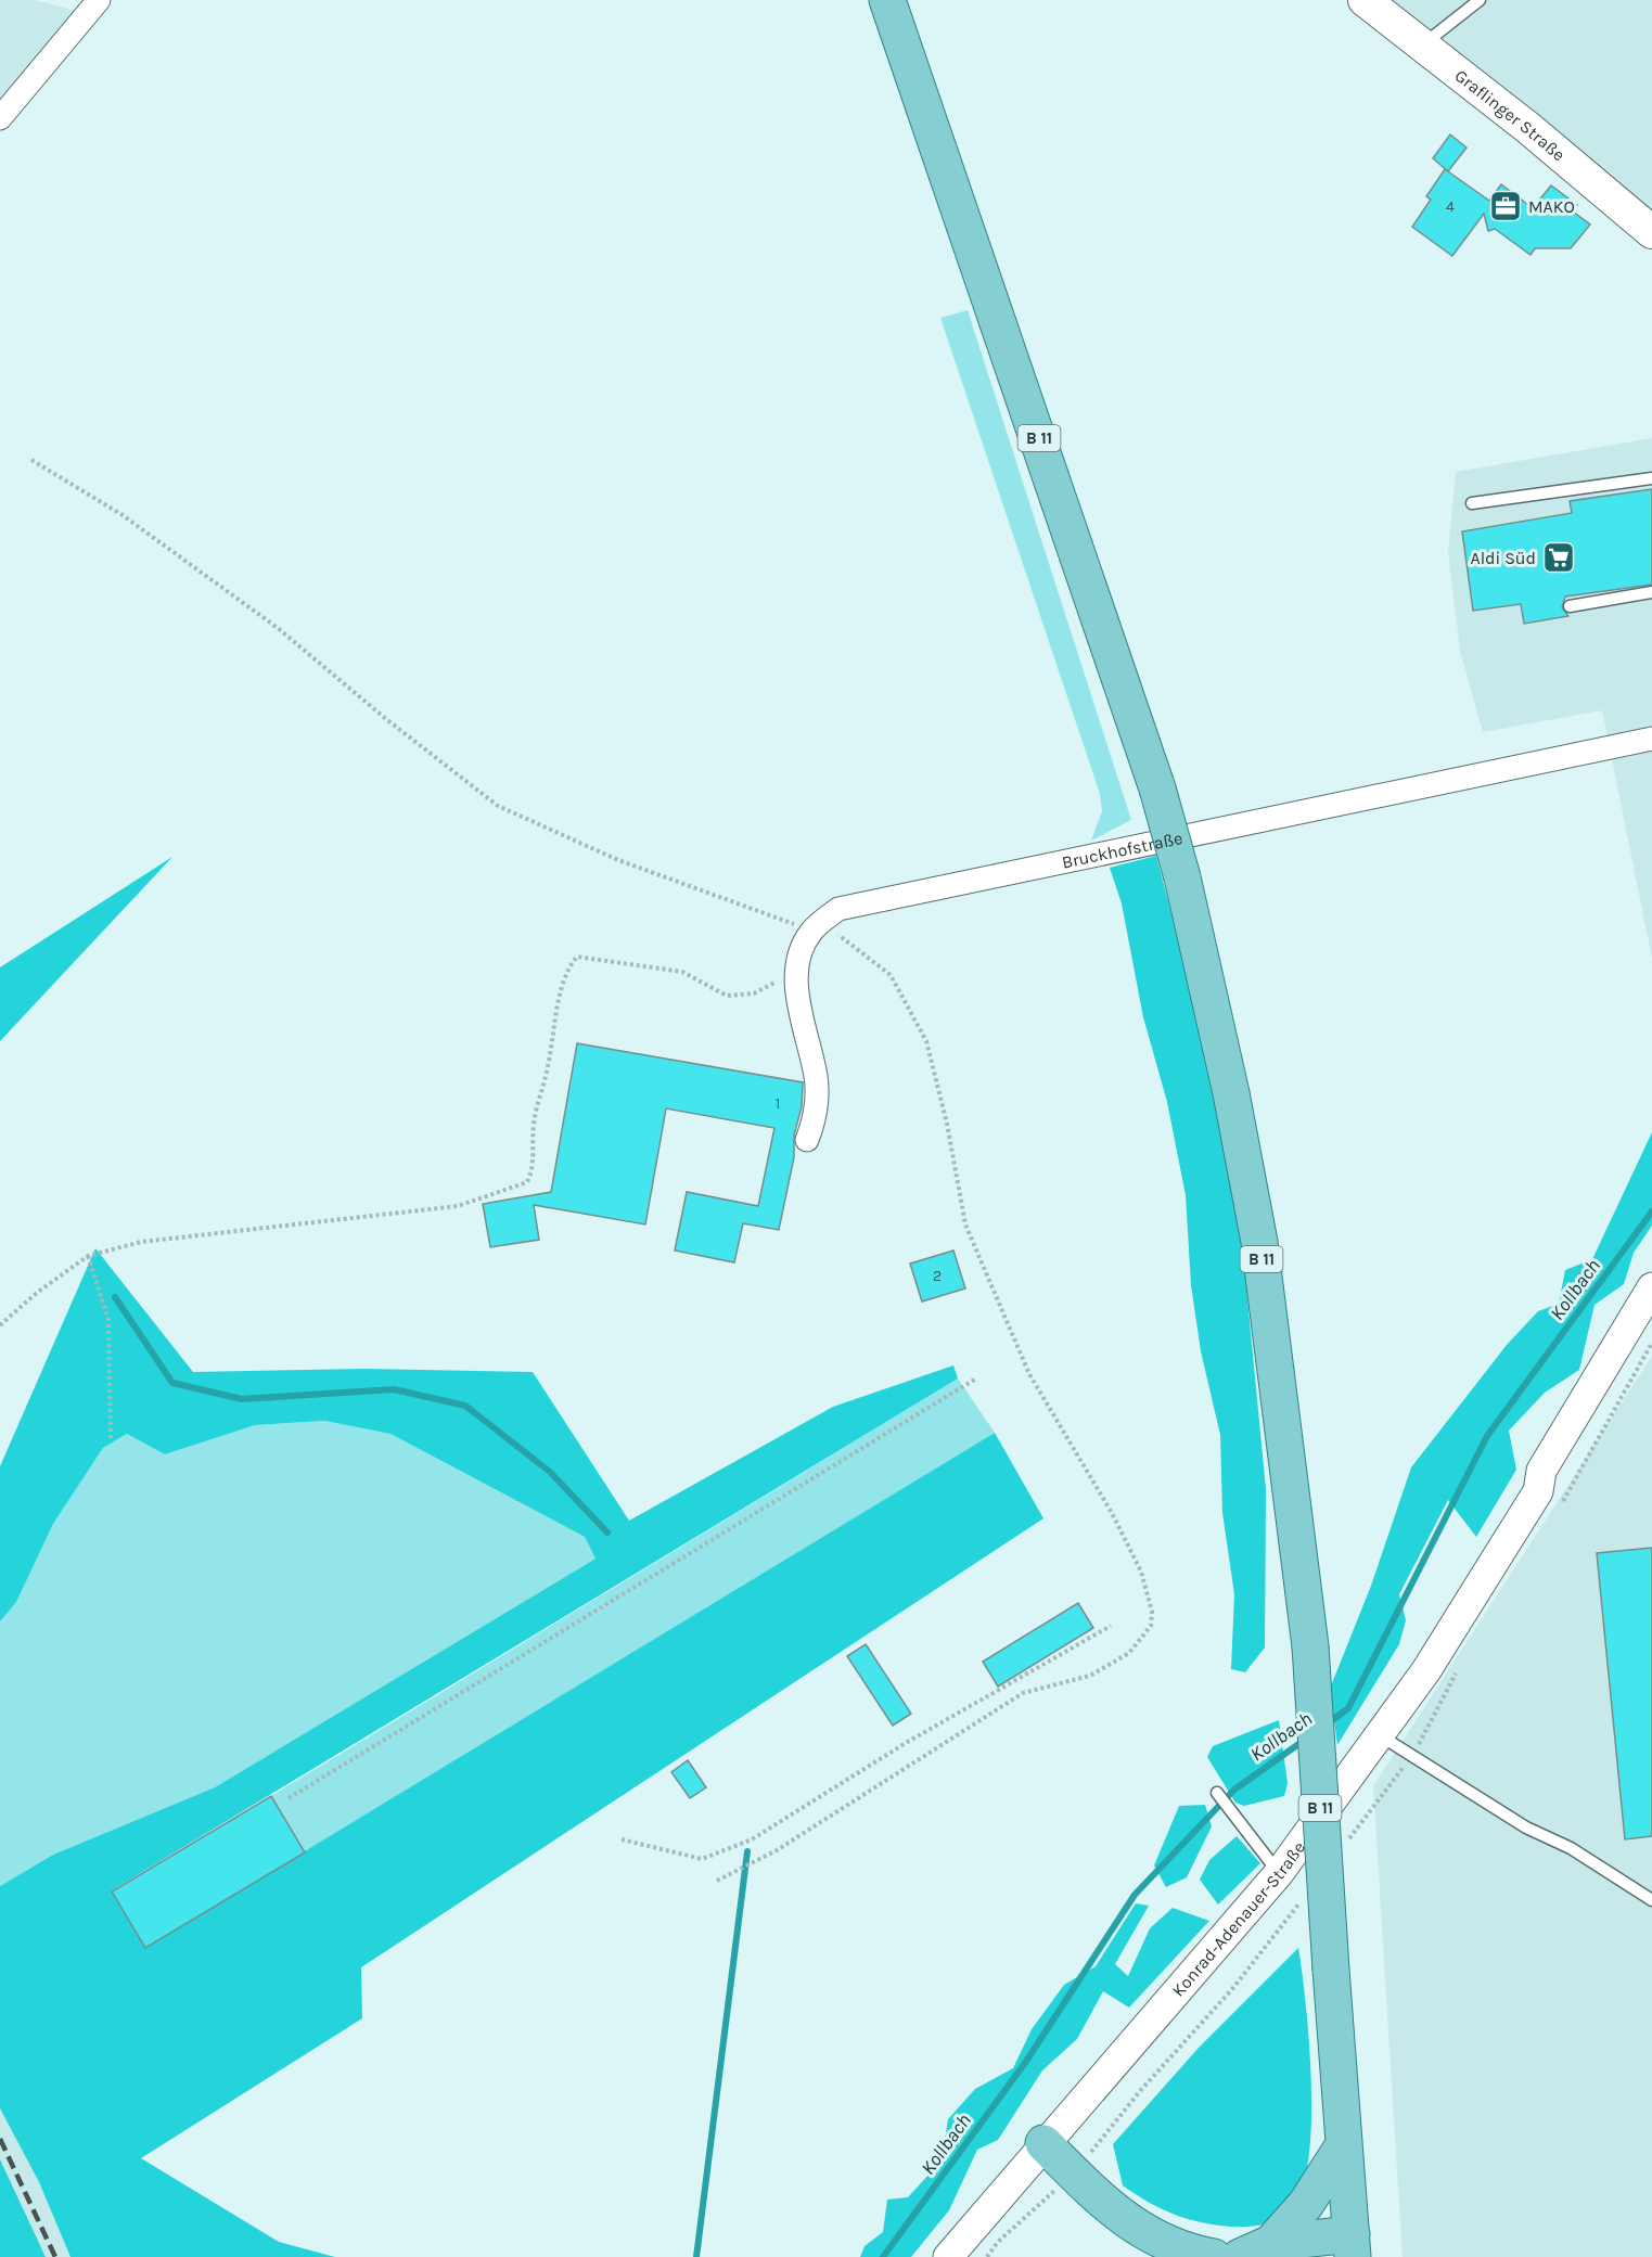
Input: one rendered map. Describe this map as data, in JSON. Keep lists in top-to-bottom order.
{
  "streets": {
    "main road": ["Graflinger Straße", "B 11"],
    "street": ["Bruckhofstraße", "Konrad-Adenauer-Straße"]
  },
  "water": ["Kollbach"],
  "places": {
    "office": ["MAKO"],
    "supermarket": ["Aldi Süd"]
  },
  "house_numbers": ["4", "1", "2"]
}
